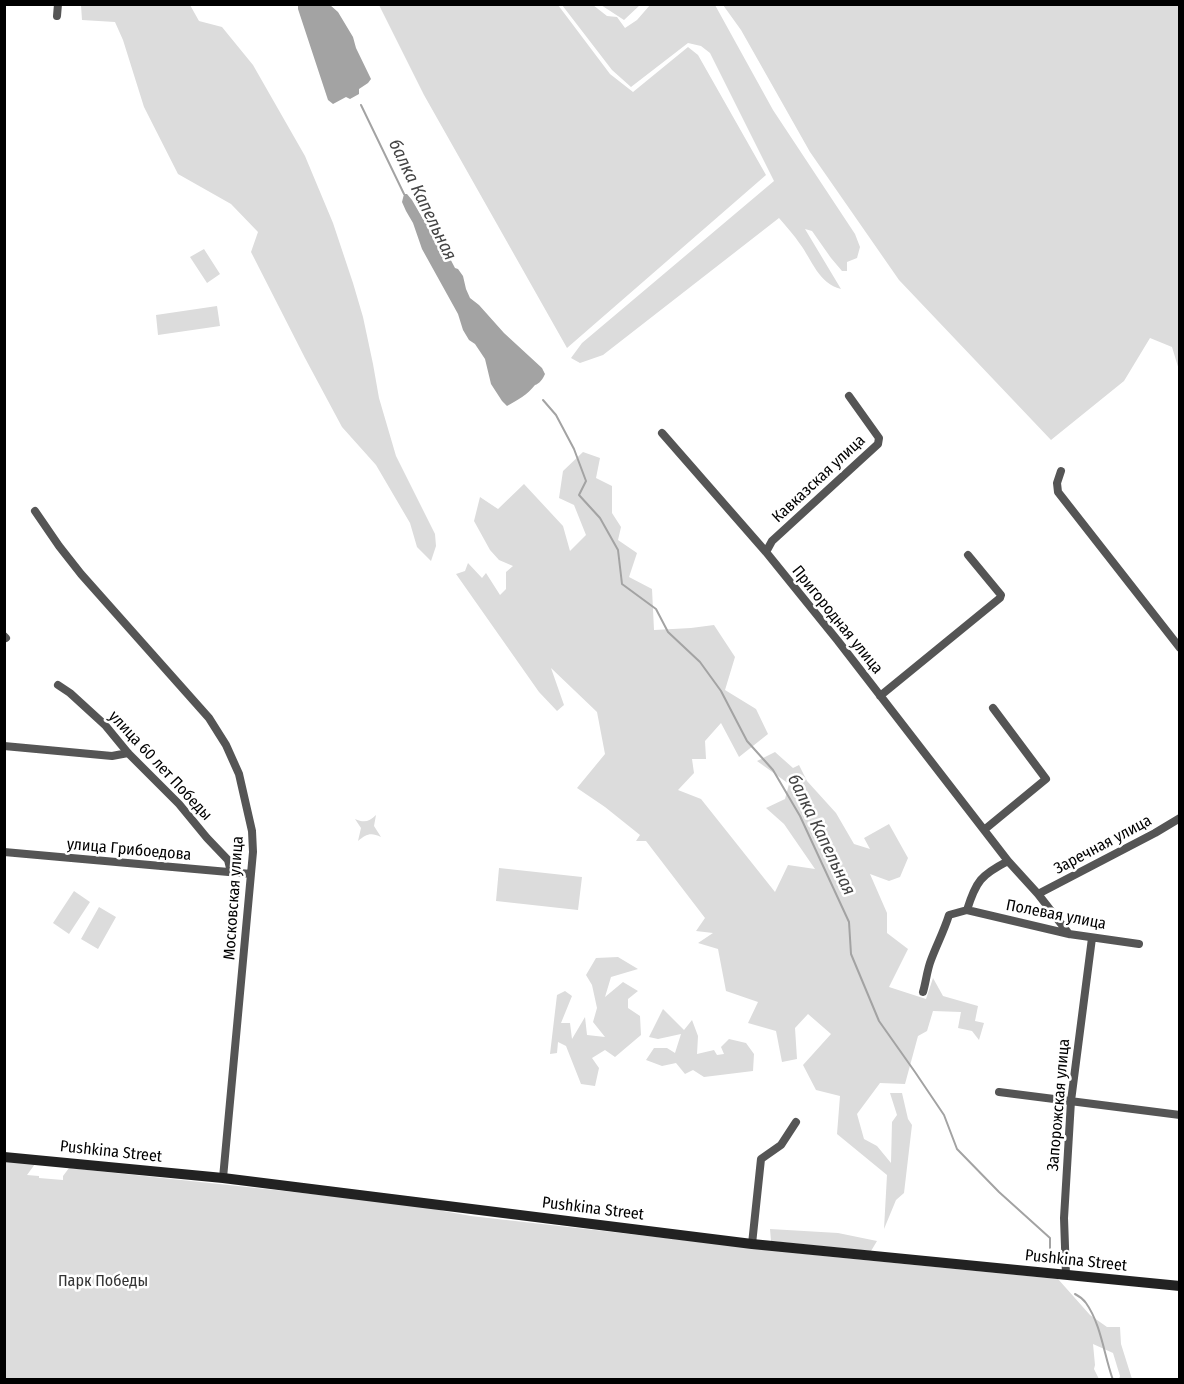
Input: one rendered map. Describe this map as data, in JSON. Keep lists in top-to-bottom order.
{
  "streets": {
    "street": [
      "Кавказская улица",
      "Пригородная улица",
      "улица 60 лет Победы",
      "Заречная улица",
      "улица Грибоедова",
      "Московская улица",
      "Полевая улица",
      "Запорожская улица",
      "Pushkina Street"
    ]
  },
  "crossings": [
    ["Кавказская улица", "Пригородная улица"],
    ["Пригородная улица", "Заречная улица"],
    ["Пригородная улица", "Полевая улица"],
    ["улица 60 лет Победы", "улица Грибоедова"],
    ["улица Грибоедова", "Московская улица"],
    ["Московская улица", "Pushkina Street"],
    ["Полевая улица", "Запорожская улица"],
    ["Запорожская улица", "Pushkina Street"]
  ],
  "water": ["балка Капельная"],
  "parks": ["Парк Победы"]
}
